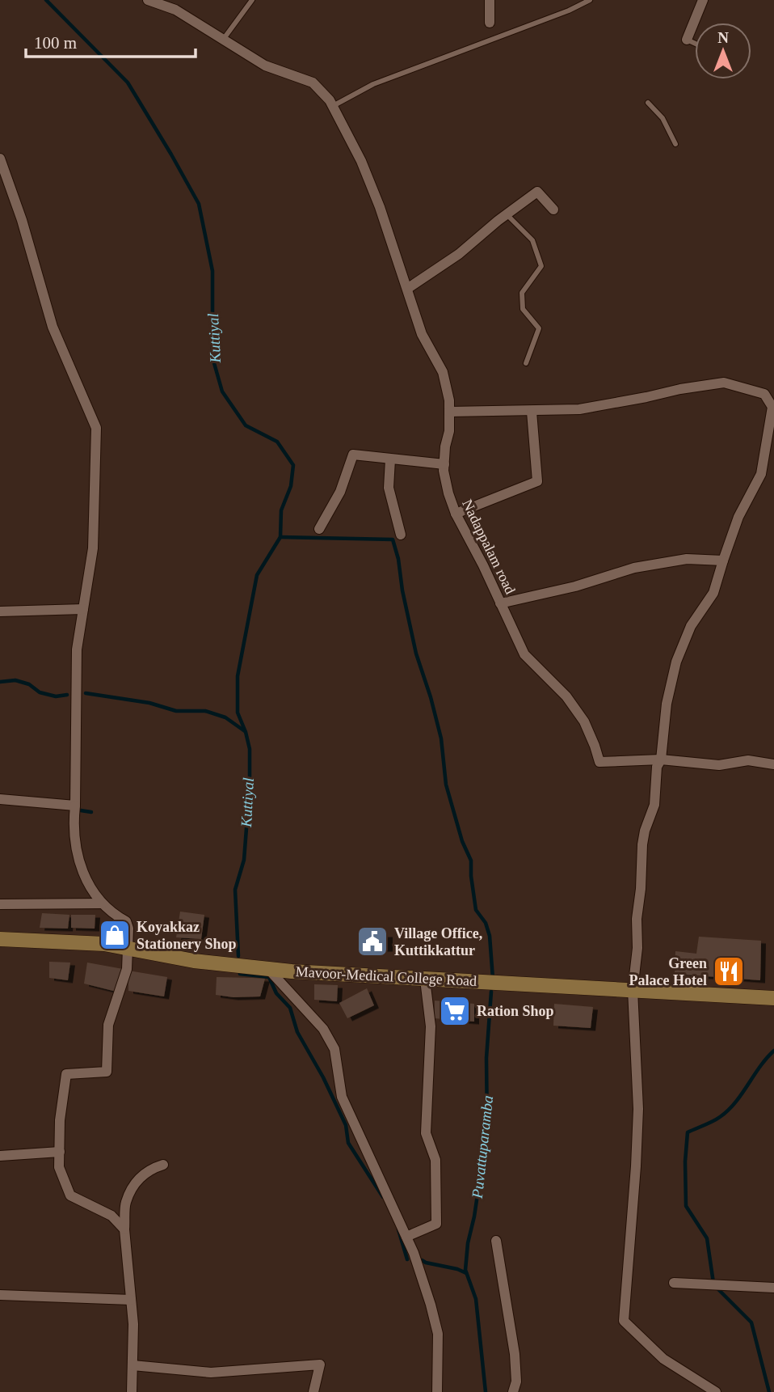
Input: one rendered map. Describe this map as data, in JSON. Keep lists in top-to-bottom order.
{
  "streets": {
    "main road": ["Mavoor-Medical College Road"],
    "street": ["Nadappalam road"]
  },
  "water": ["Kuttiyal", "Puvattuparamba"],
  "places": {
    "shop": ["Koyakkaz Stationery Shop"],
    "public building": ["Village Office, Kuttikkattur"],
    "restaurant": ["Green Palace Hotel"],
    "supermarket": ["Ration Shop"]
  },
  "scale_bar": "100 m",
  "north": "top"
}
